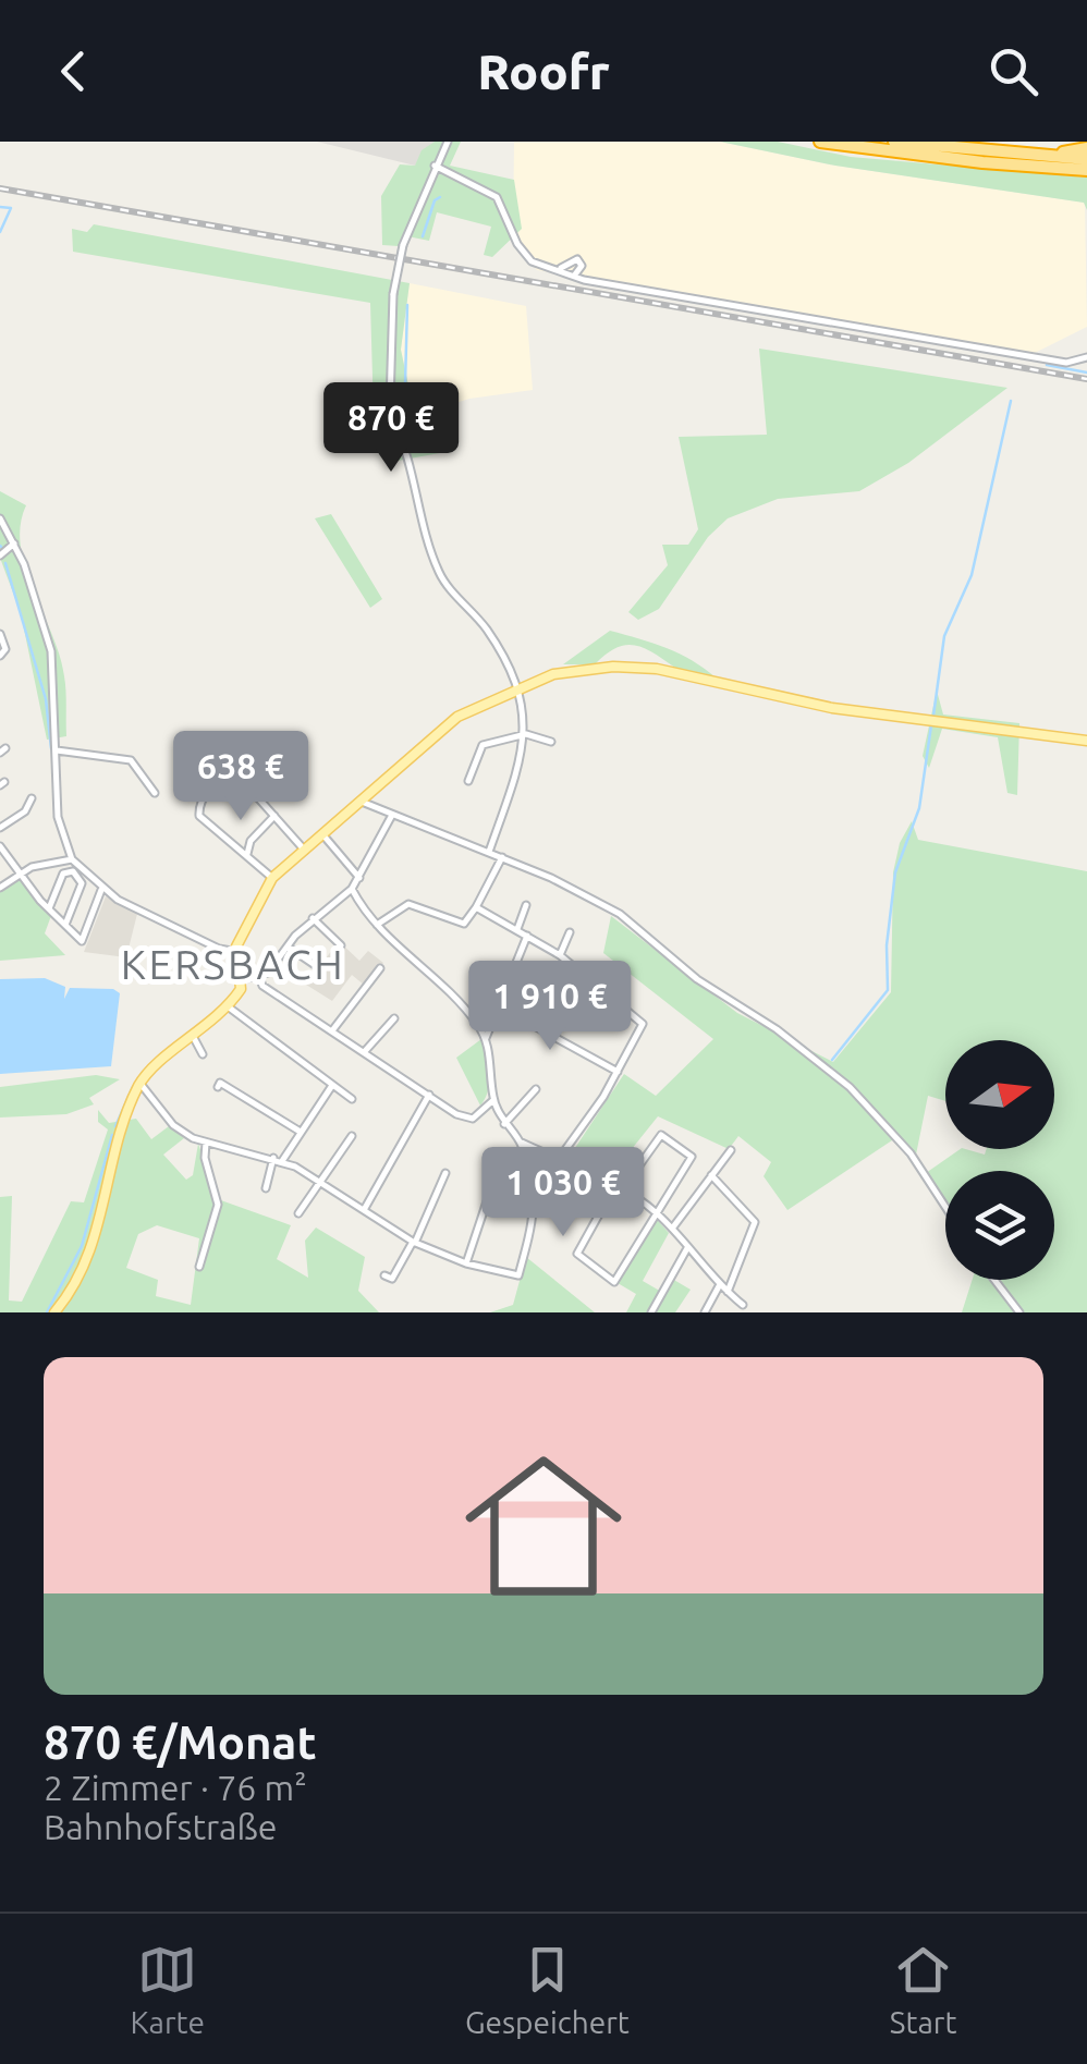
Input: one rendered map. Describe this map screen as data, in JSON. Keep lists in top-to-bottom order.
{
  "districts": ["KERSBACH"],
  "north": "right",
  "page": {
    "header": "Roofr",
    "price": [
      "870 €",
      "638 €",
      "1 910 €",
      "1 030 €"
    ],
    "list": [
      {
        "name": "870 €/Monat",
        "note": "2 Zimmer · 76 m² · Bahnhofstraße"
      }
    ],
    "tabs": ["Karte", "Gespeichert", "Start"]
  }
}
